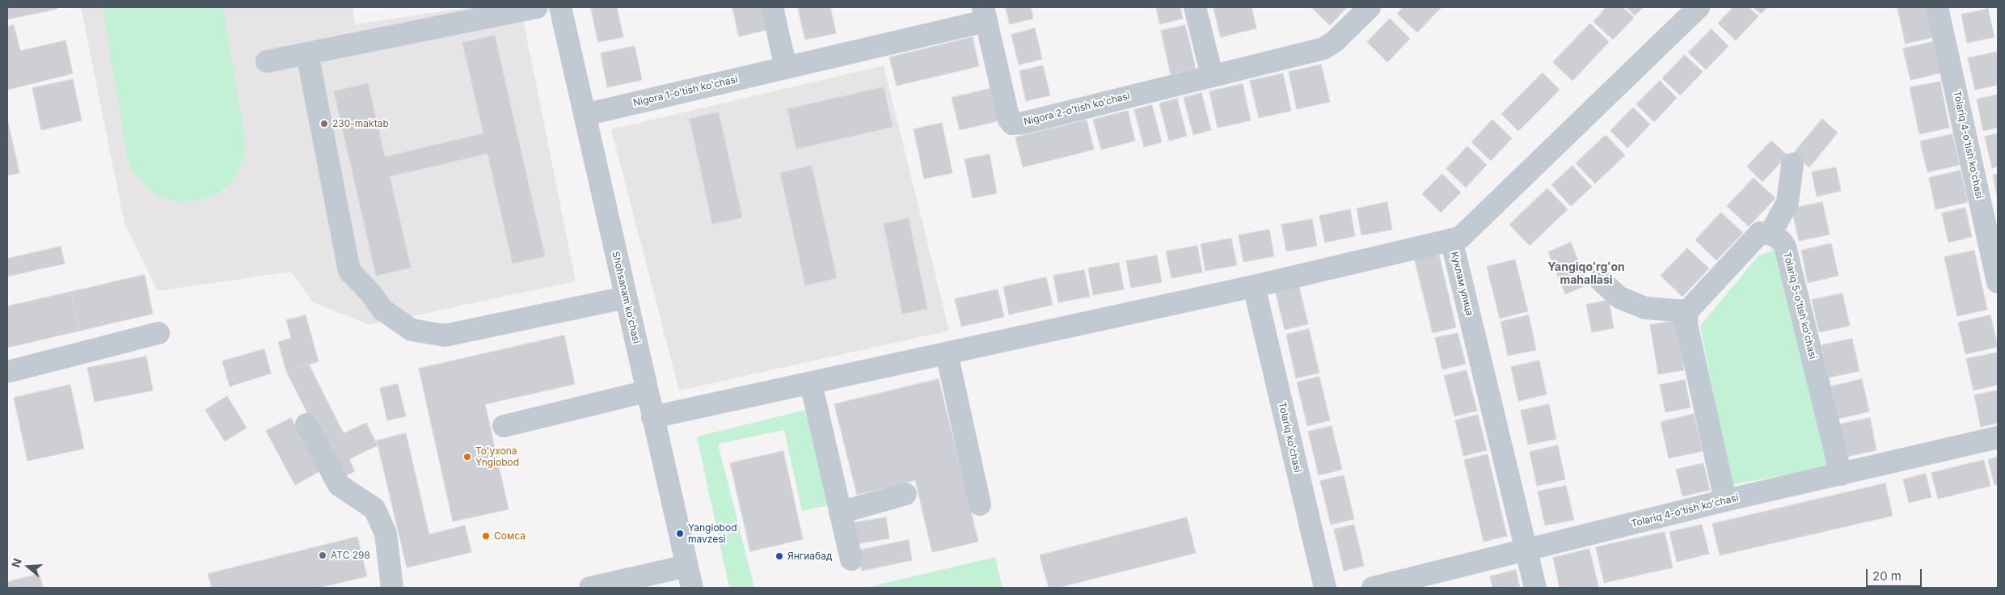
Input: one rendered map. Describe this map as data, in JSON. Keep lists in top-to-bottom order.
{
  "streets": {
    "street": [
      "Nigora 1-o'tish ko'chasi",
      "Nigora 2-o'tish ko'chasi",
      "Tolariq 4-o'tish ko'chasi",
      "Куклам улица",
      "Shohsanam ko'chasi",
      "Tolariq 5-o'tish ko'chasi",
      "Tolariq ko'chasi"
    ]
  },
  "crossings": [
    ["Nigora 1-o'tish ko'chasi", "Nigora 2-o'tish ko'chasi"],
    ["Nigora 1-o'tish ko'chasi", "Shohsanam ko'chasi"],
    ["Tolariq 4-o'tish ko'chasi", "Куклам улица"],
    ["Tolariq 4-o'tish ko'chasi", "Tolariq 5-o'tish ko'chasi"]
  ],
  "districts": ["Yangiqoʻrgʻon mahallasi"],
  "places": [
    "230-maktab",
    "To'yxona Yngiobod",
    "Yangiobod mavzesi",
    "Сомса",
    "АТС 298",
    "Янгиабад"
  ],
  "scale_bar": "20 m",
  "north": "left"
}
